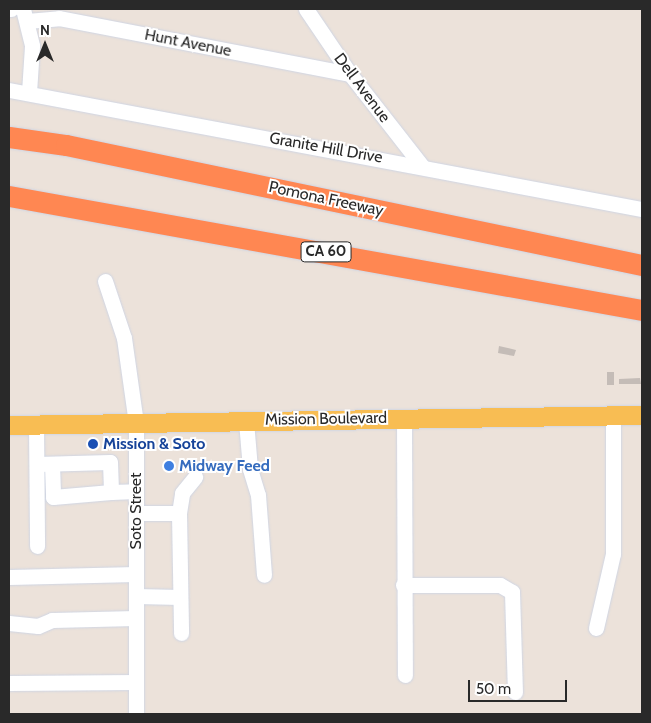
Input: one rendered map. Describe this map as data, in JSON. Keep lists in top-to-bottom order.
{
  "streets": {
    "highway": ["Pomona Freeway", "CA 60"],
    "main road": ["Mission Boulevard"],
    "street": [
      "Hunt Avenue",
      "Dell Avenue",
      "Granite Hill Drive",
      "Soto Street"
    ]
  },
  "crossings": [
    ["Hunt Avenue", "Dell Avenue"],
    ["Dell Avenue", "Granite Hill Drive"],
    ["Mission Boulevard", "Soto Street"]
  ],
  "places": ["Mission & Soto", "Midway Feed"],
  "scale_bar": "50 m",
  "north": "top"
}
